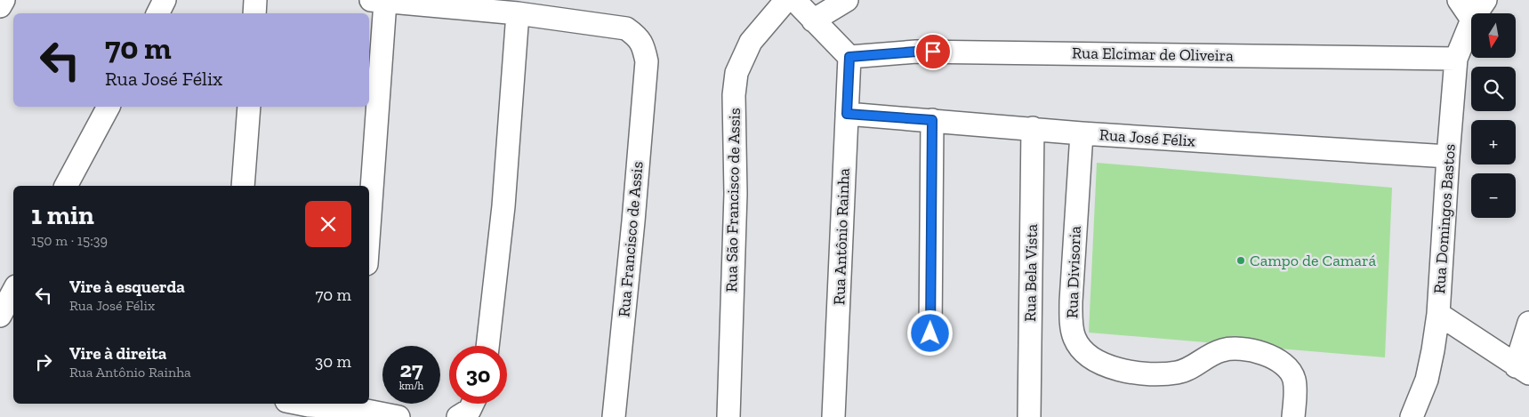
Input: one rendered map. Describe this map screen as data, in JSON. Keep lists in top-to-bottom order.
{
  "streets": {
    "street": [
      "Rua Elcimar de Oliveira",
      "Rua José Félix",
      "Rua São Francisco de Assis",
      "Rua Domingos Bastos",
      "Rua Antônio Rainha",
      "Rua Francisco de Assis",
      "Rua Divisoria",
      "Rua Bela Vista"
    ]
  },
  "crossings": [
    ["Rua Elcimar de Oliveira", "Rua Domingos Bastos"],
    ["Rua Elcimar de Oliveira", "Rua Antônio Rainha"],
    ["Rua José Félix", "Rua Domingos Bastos"],
    ["Rua José Félix", "Rua Antônio Rainha"],
    ["Rua José Félix", "Rua Divisoria"],
    ["Rua José Félix", "Rua Bela Vista"]
  ],
  "places": ["Campo de Camará"],
  "north": "bottom",
  "page": {
    "map_buttons": ["+", "−"],
    "turn": ["70 m", "Rua José Félix"],
    "heading": ["1 min", "150 m · 15:39"],
    "list": [
      {
        "name": "Vire à esquerda",
        "note": "Rua José Félix",
        "value": "70 m"
      },
      {
        "name": "Vire à direita",
        "note": "Rua Antônio Rainha",
        "value": "30 m"
      }
    ],
    "speed": "27 km/h",
    "limit": "30"
  }
}
